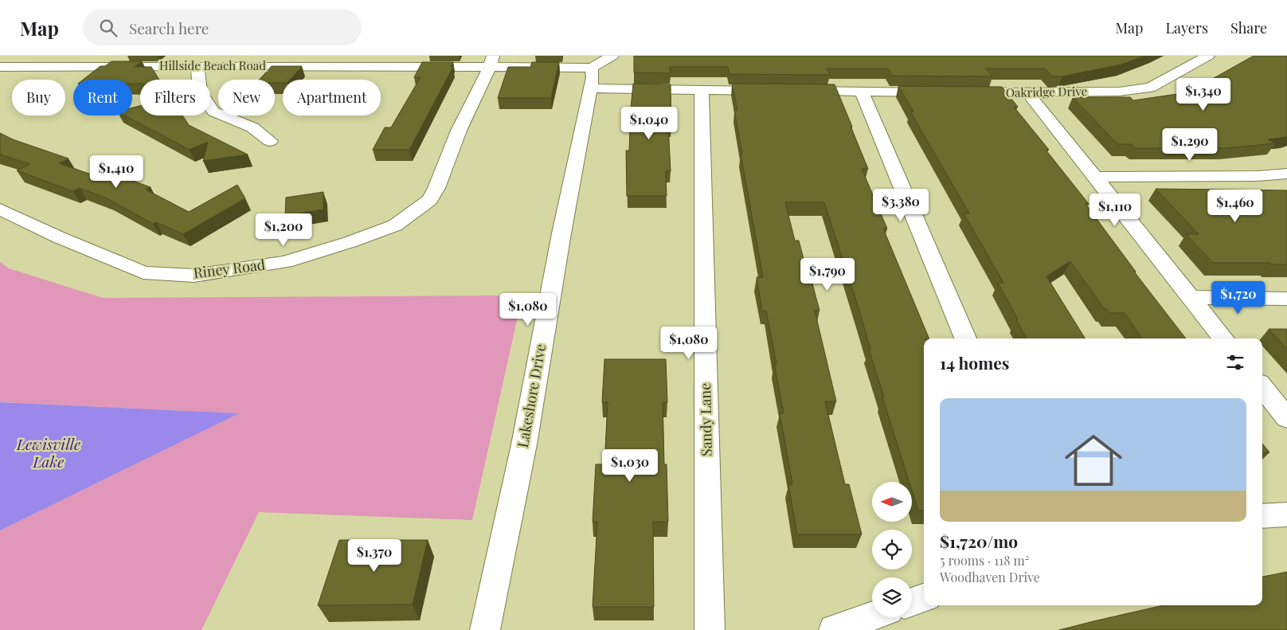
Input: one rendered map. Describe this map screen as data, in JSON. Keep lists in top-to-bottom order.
{
  "streets": {
    "street": [
      "Hillside Beach Road",
      "Oakridge Drive",
      "Riney Road",
      "Lakeshore Drive",
      "Sandy Lane"
    ]
  },
  "crossings": [
    ["Hillside Beach Road", "Riney Road"],
    ["Hillside Beach Road", "Lakeshore Drive"]
  ],
  "water": ["Lewisville Lake"],
  "north": "left",
  "page": {
    "header": "Map",
    "search": "Search here",
    "nav": ["Map", "Layers", "Share"],
    "price": [
      "$1,340",
      "$1,040",
      "$1,290",
      "$1,410",
      "$3,380",
      "$1,460",
      "$1,110",
      "$1,200",
      "$1,790",
      "$1,720",
      "$1,080",
      "$1,080",
      "$1,030",
      "$1,370"
    ],
    "chip": [
      "Buy",
      "Rent",
      "Filters",
      "New",
      "Apartment"
    ],
    "heading": "14 homes",
    "list": [
      {
        "name": "$1,720/mo",
        "note": "5 rooms · 118 m² · Woodhaven Drive"
      }
    ]
  }
}
